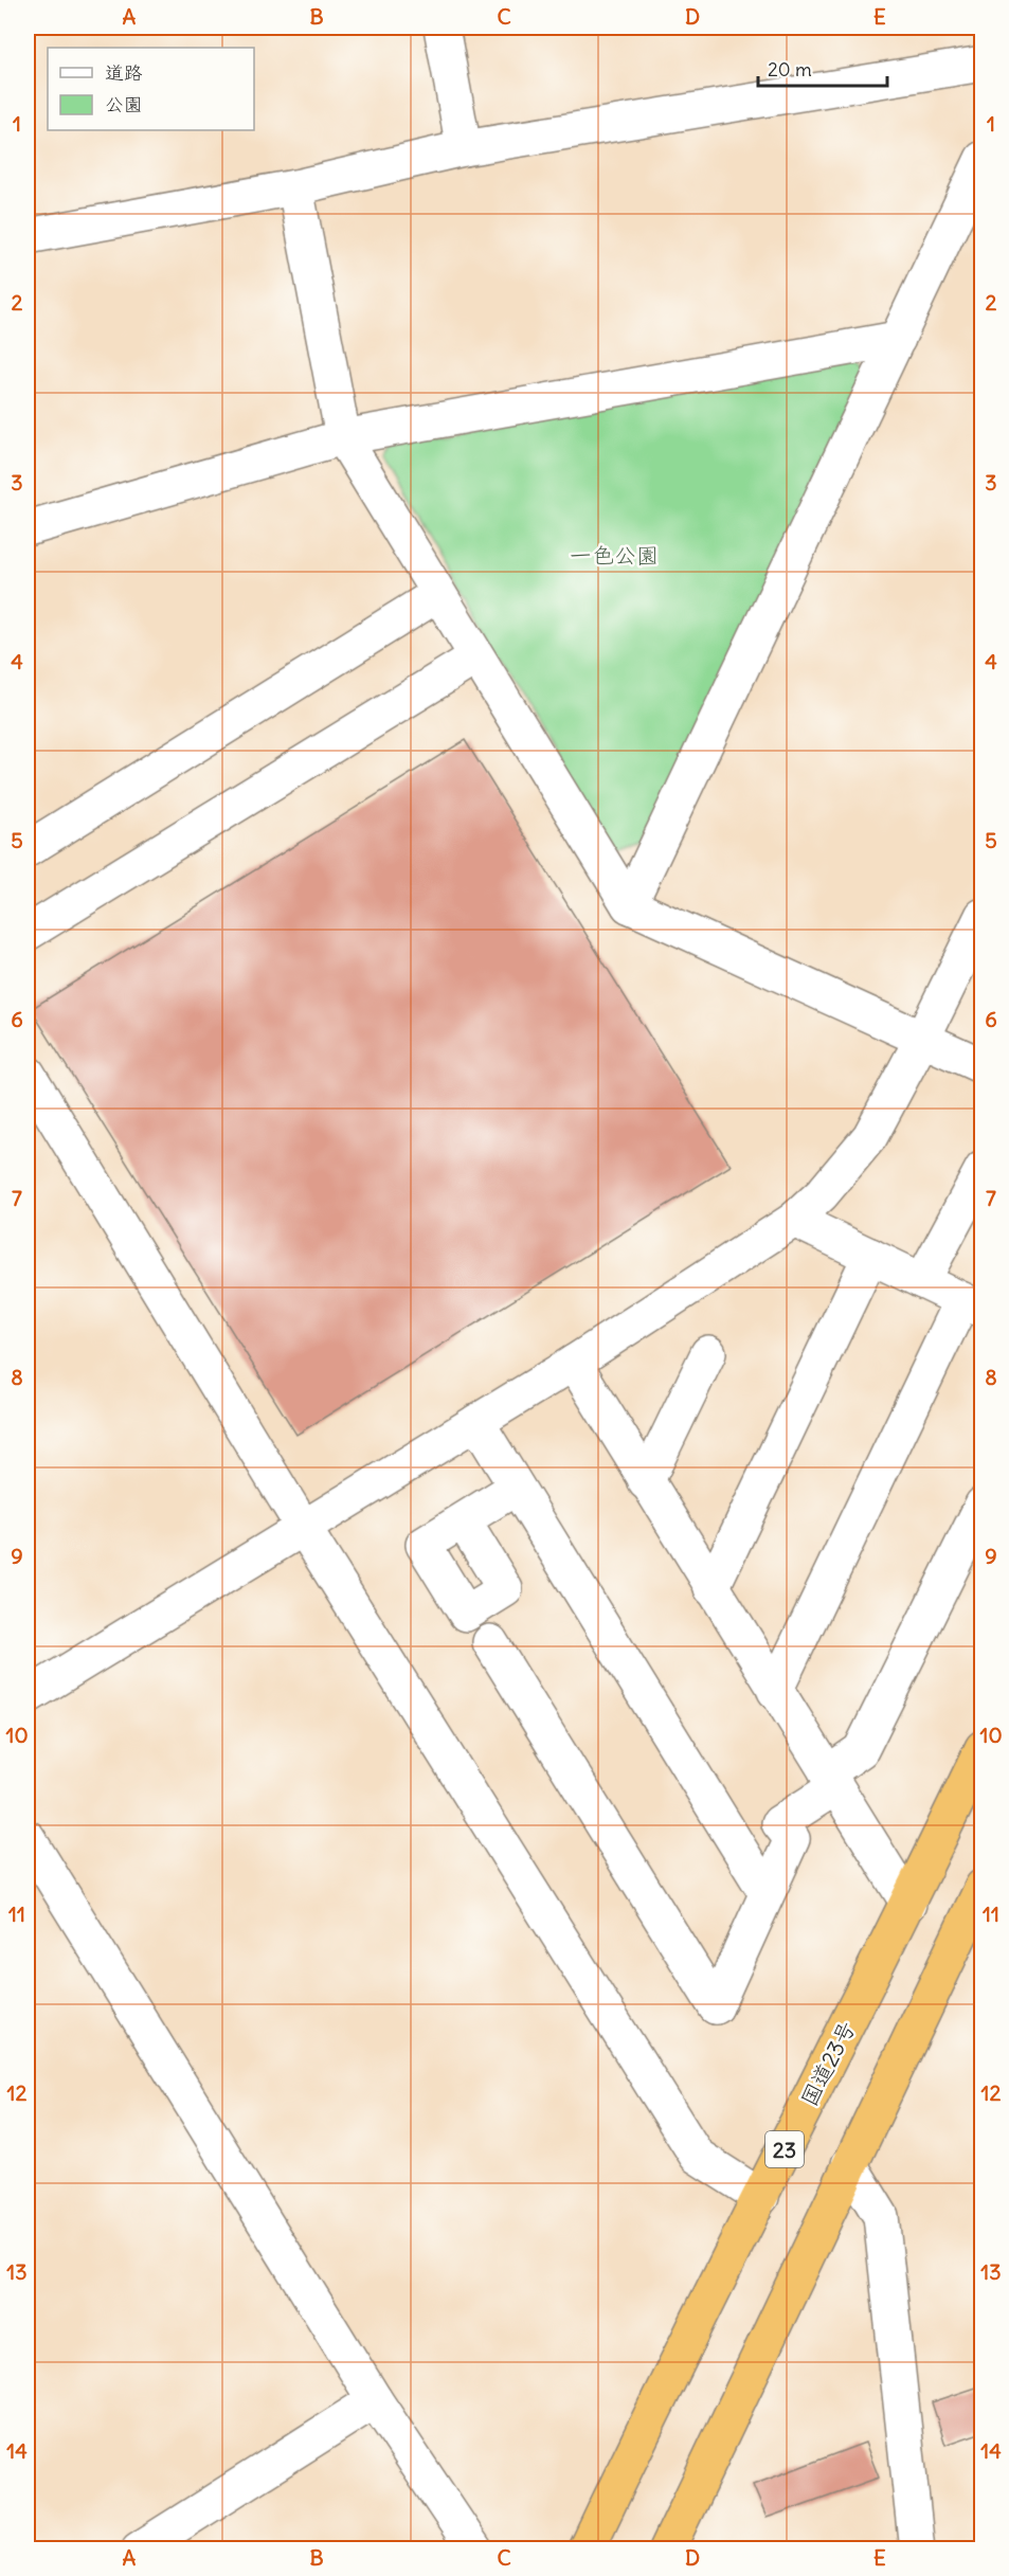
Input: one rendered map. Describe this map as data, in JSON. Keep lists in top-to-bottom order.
{
  "streets": {
    "highway": ["国道23号", "23"]
  },
  "parks": ["一色公園"],
  "legend": ["道路", "公園"],
  "scale_bar": "20 m",
  "grid": {
    "columns": [
      "A",
      "B",
      "C",
      "D",
      "E"
    ],
    "rows": [
      "1",
      "2",
      "3",
      "4",
      "5",
      "6",
      "7",
      "8",
      "9",
      "10",
      "11",
      "12",
      "13",
      "14"
    ]
  }
}
